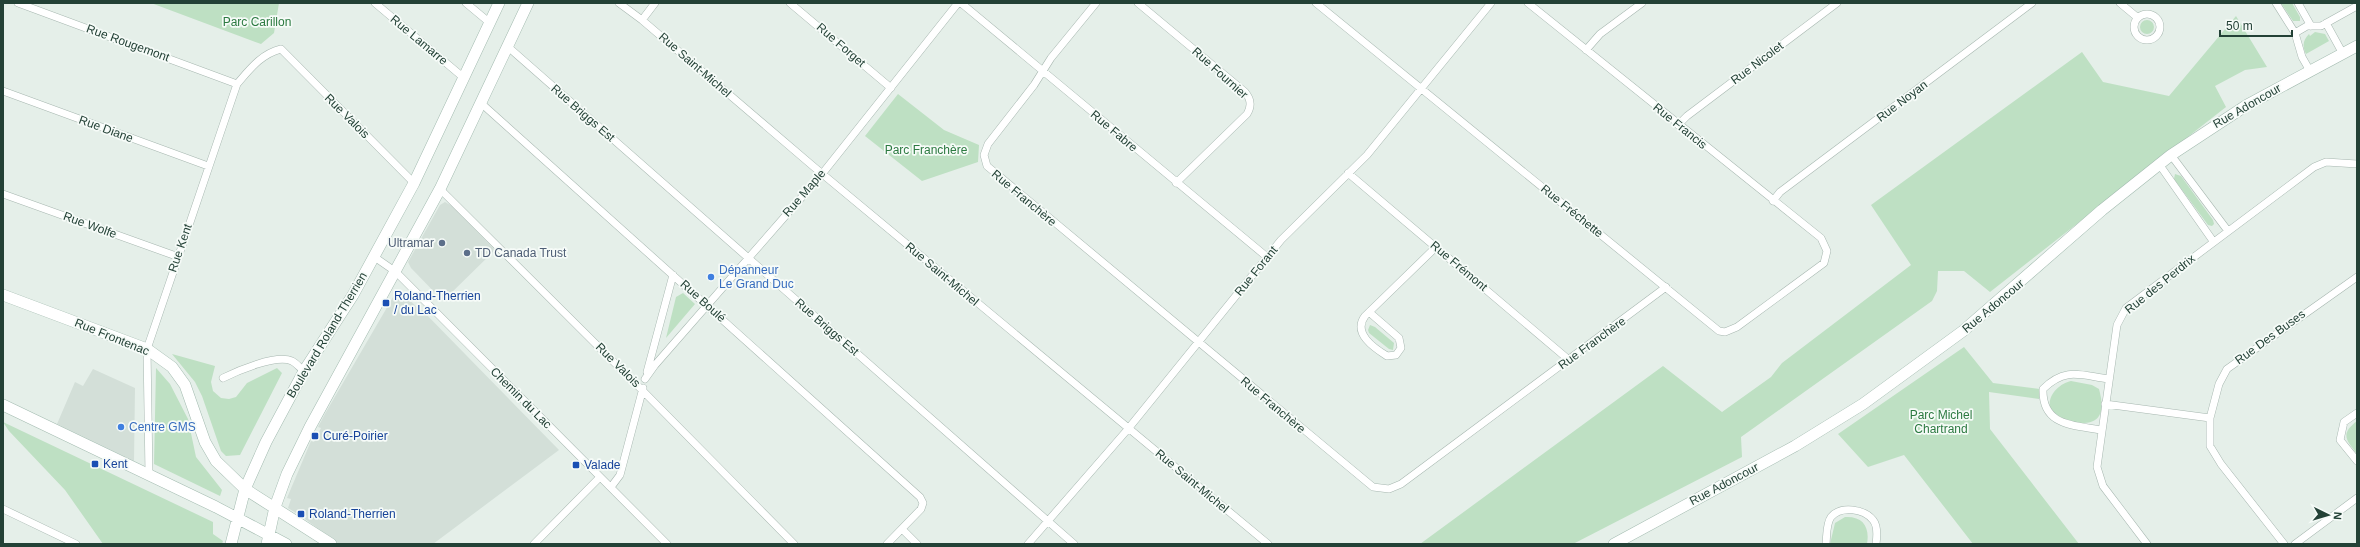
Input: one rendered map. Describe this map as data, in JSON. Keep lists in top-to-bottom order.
{
  "streets": {
    "main road": ["Rue Adoncour", "Boulevard Roland-Therrien", "Rue Frontenac"],
    "street": [
      "Rue Lamarre",
      "Rue Rougemont",
      "Rue Forget",
      "Rue Nicolet",
      "Rue Saint-Michel",
      "Rue Fournier",
      "Rue Noyan",
      "Rue Briggs Est",
      "Rue Valois",
      "Rue Francis",
      "Rue Diane",
      "Rue Fabre",
      "Rue Maple",
      "Rue Franchère",
      "Rue Fréchette",
      "Rue Wolfe",
      "Rue Kent",
      "Rue Frémont",
      "Rue Forant",
      "Rue des Perdrix",
      "Rue Boulé",
      "Rue Des Buses",
      "Chemin du Lac"
    ]
  },
  "crossings": [
    ["Rue Lamarre", "Boulevard Roland-Therrien"],
    ["Rue Rougemont", "Rue Kent"],
    ["Rue Forget", "Rue Maple"],
    ["Rue Nicolet", "Rue Francis"],
    ["Rue Saint-Michel", "Rue Maple"],
    ["Rue Saint-Michel", "Rue Forant"],
    ["Rue Fournier", "Rue Fabre"],
    ["Rue Noyan", "Rue Francis"],
    ["Rue Briggs Est", "Rue Maple"],
    ["Rue Briggs Est", "Rue Forant"],
    ["Rue Valois", "Rue Maple"],
    ["Rue Valois", "Rue Kent"],
    ["Rue Valois", "Boulevard Roland-Therrien"],
    ["Rue Francis", "Rue Fréchette"],
    ["Rue Diane", "Rue Kent"],
    ["Rue Fabre", "Rue Franchère"],
    ["Rue Fabre", "Rue Forant"],
    ["Rue Maple", "Rue Boulé"],
    ["Rue Maple", "Chemin du Lac"],
    ["Rue Franchère", "Rue Fréchette"],
    ["Rue Franchère", "Rue Frémont"],
    ["Rue Franchère", "Rue Forant"],
    ["Rue Fréchette", "Rue Forant"],
    ["Rue Wolfe", "Rue Kent"],
    ["Rue Kent", "Rue Frontenac"],
    ["Rue Frémont", "Rue Forant"],
    ["Boulevard Roland-Therrien", "Rue Frontenac"],
    ["Boulevard Roland-Therrien", "Chemin du Lac"]
  ],
  "parks": ["Parc Carillon", "Parc Franchère", "Parc Michel Chartrand"],
  "places": {
    "other": [
      "Ultramar",
      "TD Canada Trust",
      "Dépanneur Le Grand Duc",
      "Centre GMS"
    ],
    "transit": [
      "Roland-Therrien / du Lac",
      "Curé-Poirier",
      "Kent",
      "Valade",
      "Roland-Therrien"
    ]
  },
  "scale_bar": "50 m",
  "north": "right"
}
